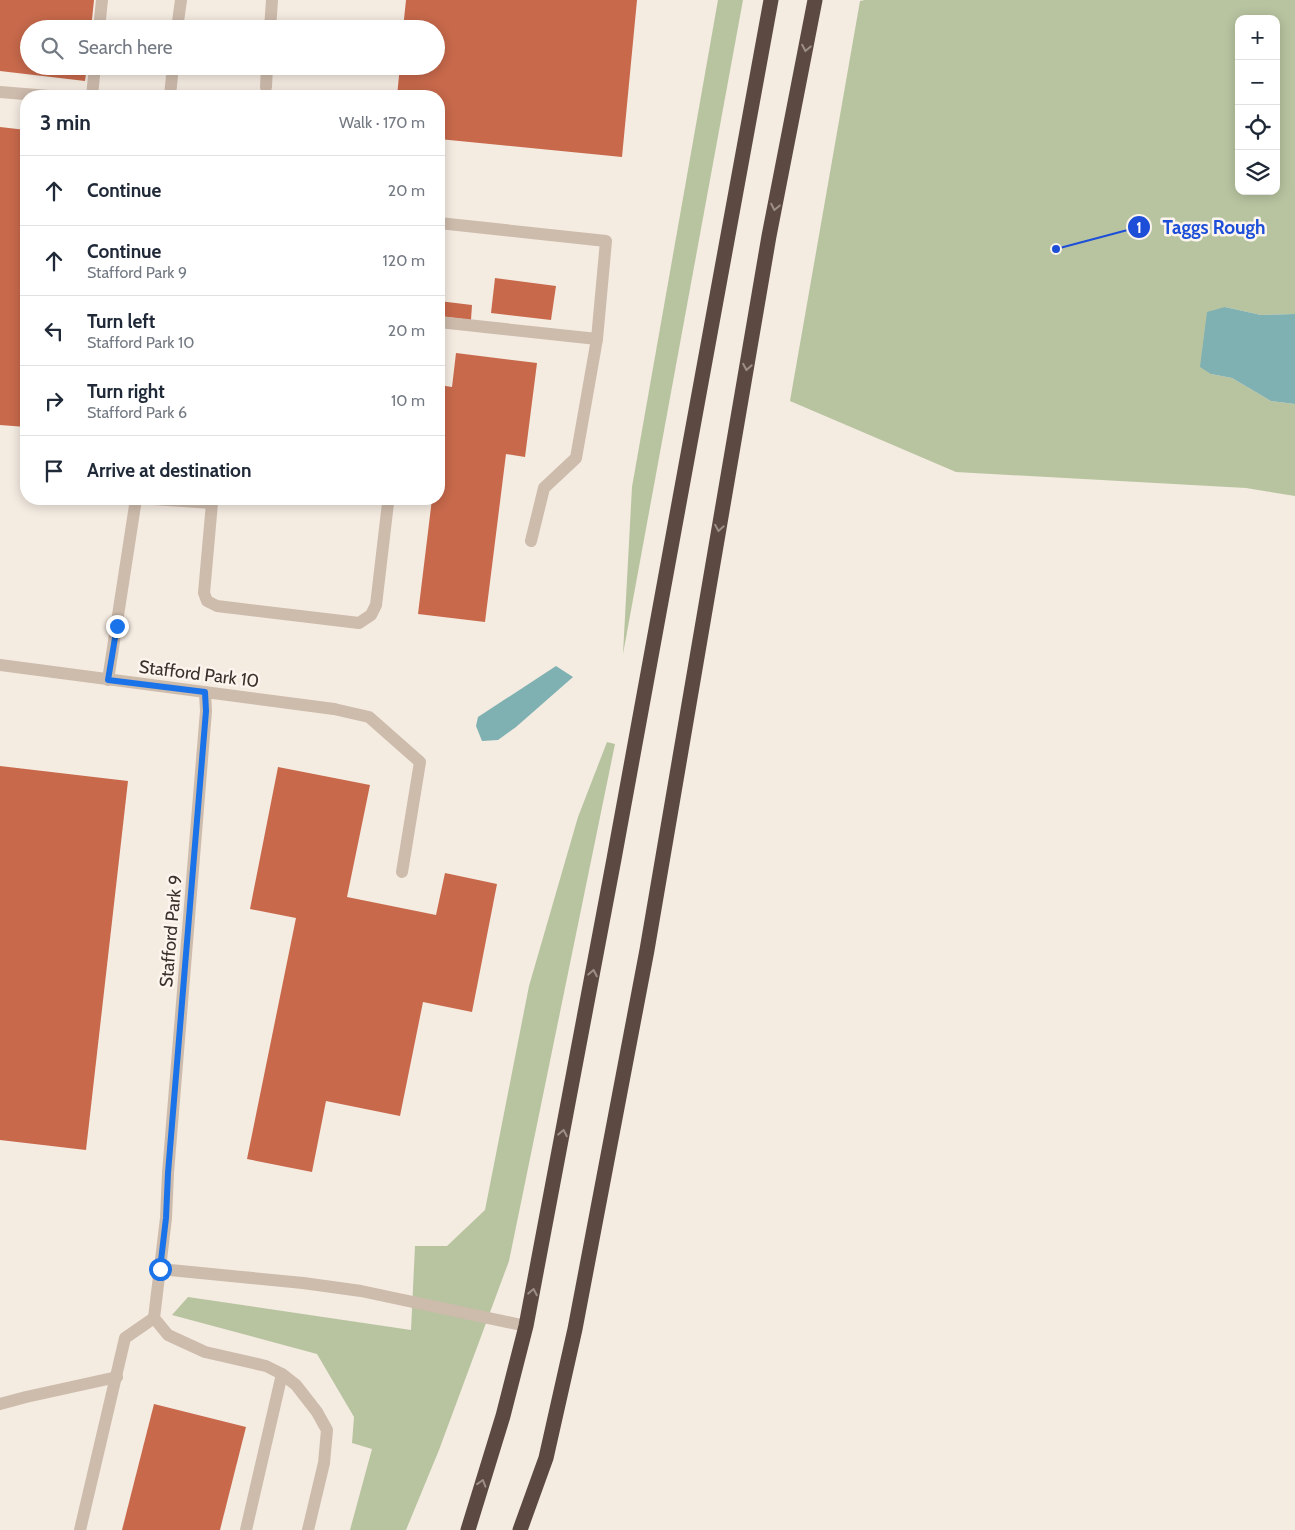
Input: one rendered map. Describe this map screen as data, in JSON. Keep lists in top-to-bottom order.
{
  "streets": {
    "street": ["Stafford Park 10", "Stafford Park 9"]
  },
  "crossings": [
    ["Stafford Park 10", "Stafford Park 9"]
  ],
  "places": ["Taggs Rough"],
  "page": {
    "map_buttons": ["+", "−"],
    "search": "Search here",
    "heading": ["3 min", "Walk · 170 m"],
    "list": [
      ["Continue", "20 m"],
      ["Continue", "Stafford Park 9", "120 m"],
      ["Turn left", "Stafford Park 10", "20 m"],
      ["Turn right", "Stafford Park 6", "10 m"],
      "Arrive at destination"
    ]
  }
}
